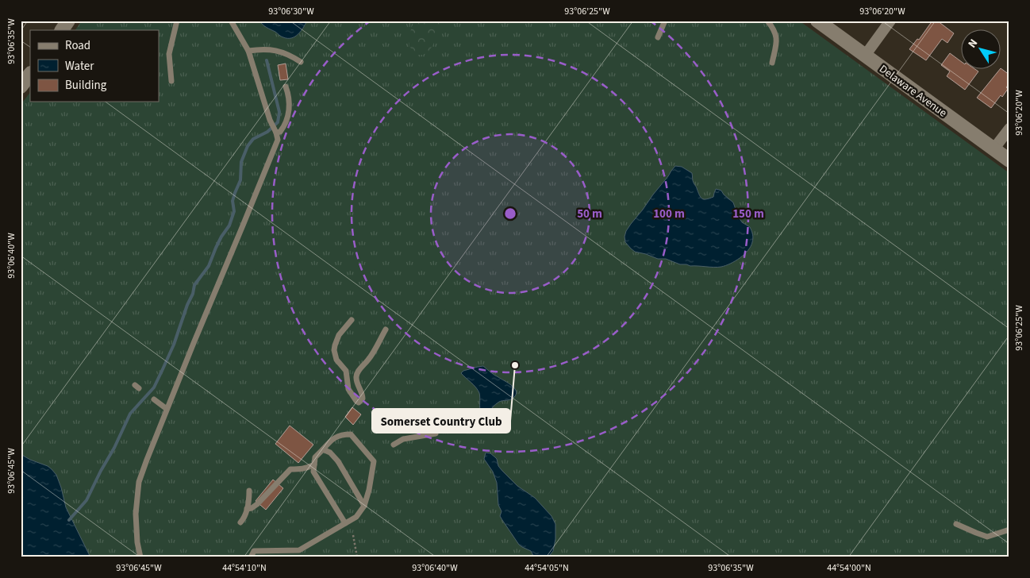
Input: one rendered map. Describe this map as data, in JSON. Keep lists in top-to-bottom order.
{
  "streets": {
    "street": ["Delaware Avenue"]
  },
  "places": ["Somerset Country Club"],
  "legend": ["Road", "Water", "Building"],
  "north": "top left",
  "coordinates": [
    "93°06'30\"W",
    "93°06'25\"W",
    "93°06'20\"W",
    "93°06'35\"W",
    "93°06'40\"W",
    "93°06'45\"W",
    "44°54'10\"N",
    "44°54'05\"N",
    "44°54'00\"N"
  ],
  "rings": ["50 m", "100 m", "150 m"]
}
